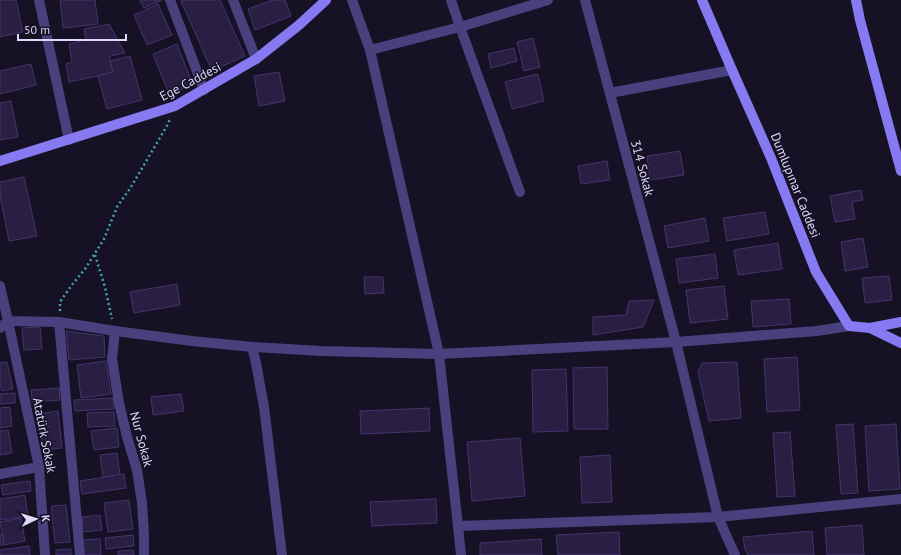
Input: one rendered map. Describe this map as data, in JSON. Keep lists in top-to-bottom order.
{
  "streets": {
    "street": [
      "Ege Caddesi",
      "314 Sokak",
      "Dumlupınar Caddesi",
      "Atatürk Sokak",
      "Nur Sokak"
    ]
  },
  "scale_bar": "50 m",
  "north": "right"
}
